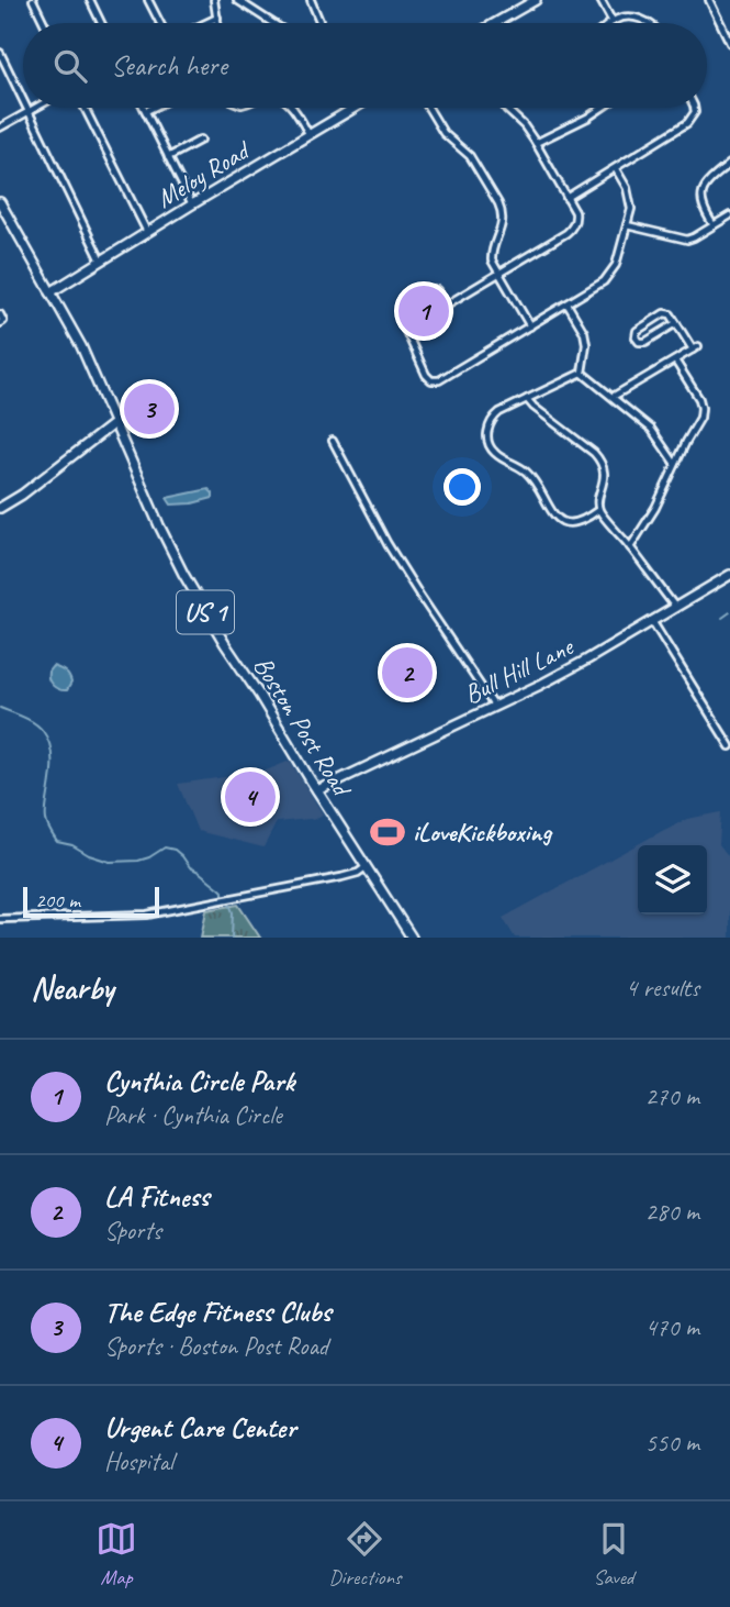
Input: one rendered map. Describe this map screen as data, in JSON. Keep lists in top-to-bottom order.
{
  "streets": {
    "main road": [
      "Meloy Road",
      "US 1",
      "Bull Hill Lane",
      "Boston Post Road"
    ]
  },
  "crossings": [
    ["Meloy Road", "Boston Post Road"],
    ["Bull Hill Lane", "Boston Post Road"]
  ],
  "places": {
    "sports": ["iLoveKickboxing"]
  },
  "scale_bar": "200 m",
  "page": {
    "search": "Search here",
    "pins": [
      "1",
      "3",
      "2",
      "4"
    ],
    "scale": "200 m",
    "heading": ["Nearby", "4 results"],
    "list": [
      {
        "mark": "1",
        "name": "Cynthia Circle Park",
        "note": "Park · Cynthia Circle",
        "value": "270 m"
      },
      {
        "mark": "2",
        "name": "LA Fitness",
        "note": "Sports",
        "value": "280 m"
      },
      {
        "mark": "3",
        "name": "The Edge Fitness Clubs",
        "note": "Sports · Boston Post Road",
        "value": "470 m"
      },
      {
        "mark": "4",
        "name": "Urgent Care Center",
        "note": "Hospital",
        "value": "550 m"
      }
    ],
    "nav": ["Map", "Directions", "Saved"]
  }
}
